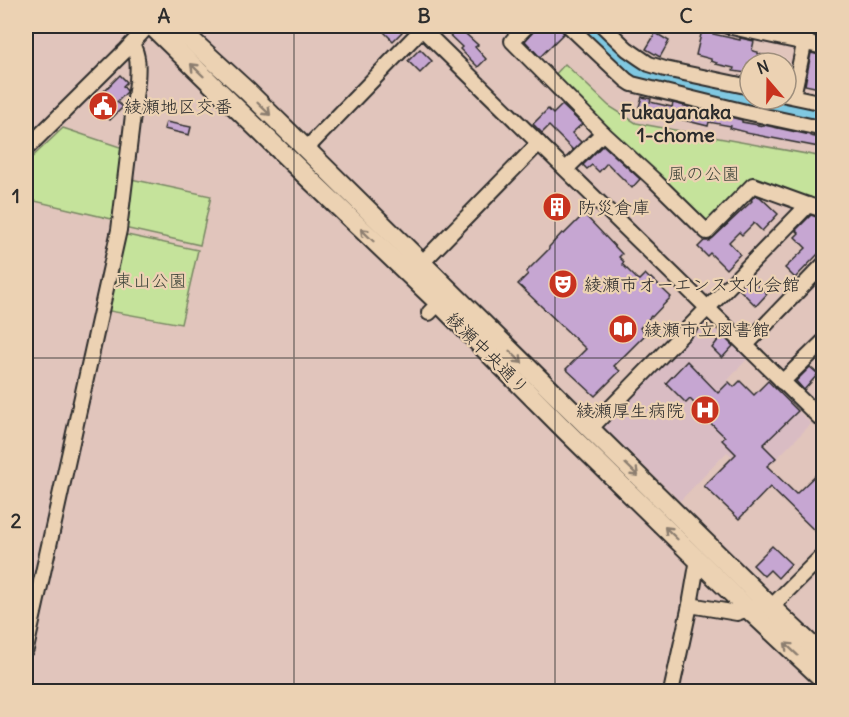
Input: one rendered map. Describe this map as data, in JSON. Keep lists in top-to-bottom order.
{
  "streets": {
    "main road": ["綾瀬中央通り"]
  },
  "districts": ["Fukayanaka 1-chome"],
  "parks": ["風の公園", "東山公園"],
  "places": {
    "public building": ["綾瀬地区交番"],
    "building": ["防災倉庫"],
    "theatre": ["綾瀬市オーエンス文化会館"],
    "library": ["綾瀬市立図書館"],
    "hospital": ["綾瀬厚生病院"]
  },
  "north": "top",
  "grid": {
    "columns": ["A", "B", "C"],
    "rows": ["1", "2"]
  }
}
